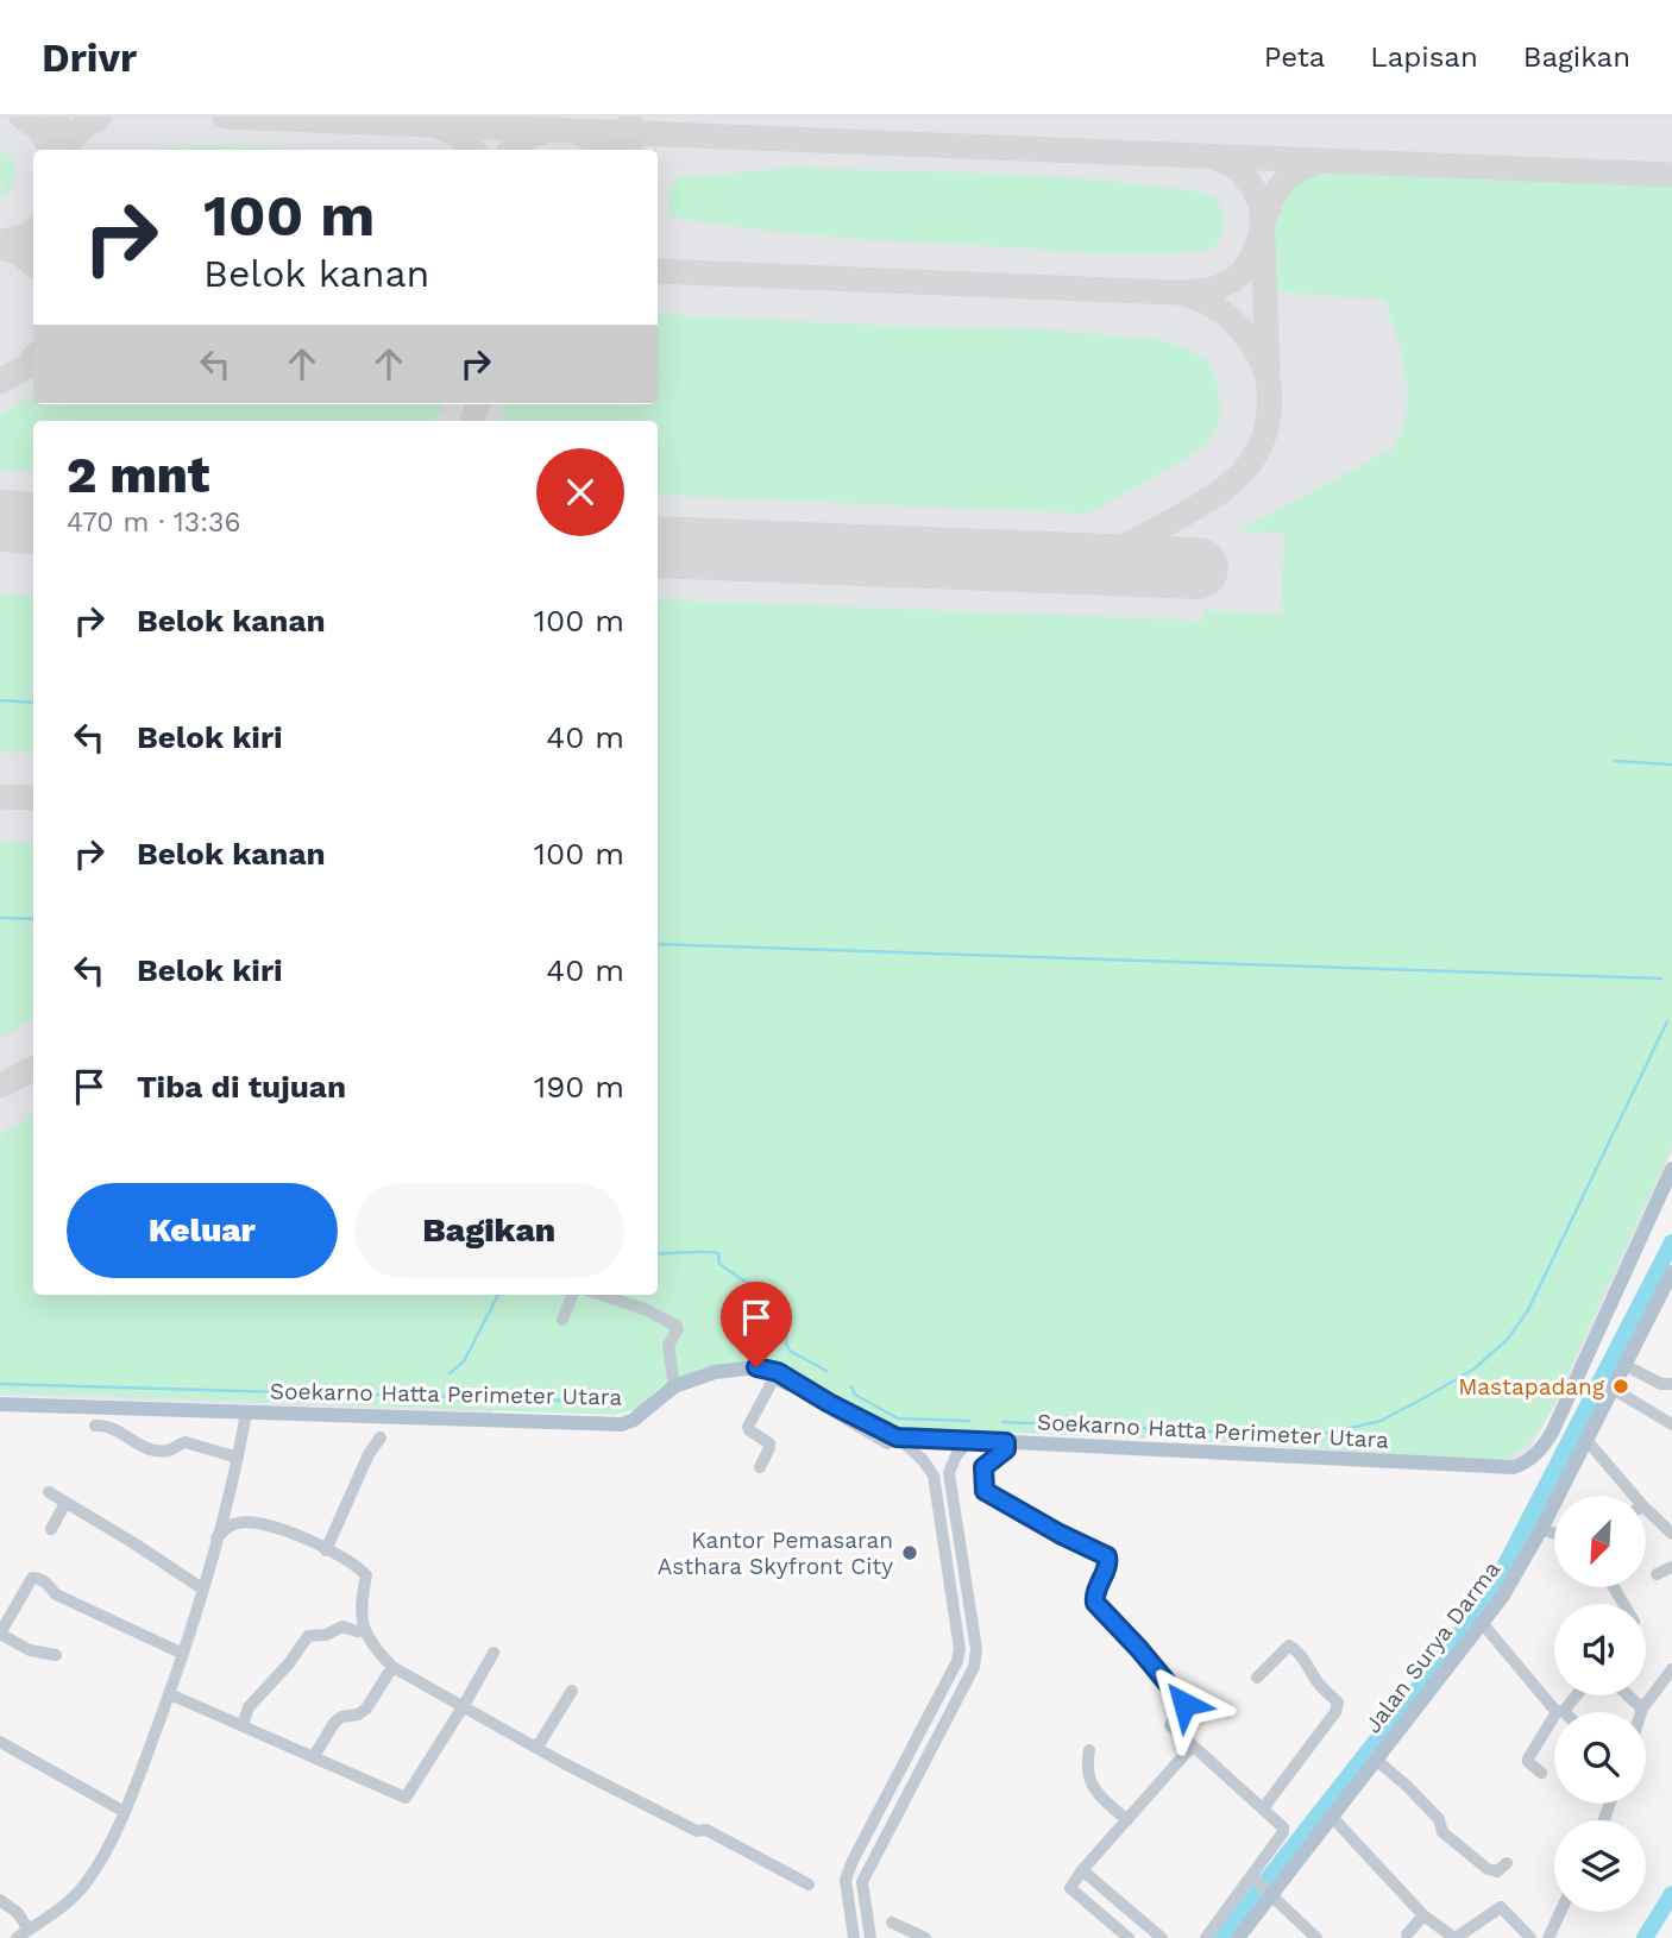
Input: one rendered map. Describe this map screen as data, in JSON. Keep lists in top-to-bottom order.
{
  "streets": {
    "main road": ["Soekarno Hatta Perimeter Utara", "Jalan Surya Darma"]
  },
  "places": ["Mastapadang", "Kantor Pemasaran Asthara Skyfront City"],
  "north": "bottom left",
  "page": {
    "header": "Drivr",
    "nav": ["Peta", "Lapisan", "Bagikan"],
    "turn": ["100 m", "Belok kanan"],
    "heading": ["2 mnt", "470 m · 13:36"],
    "list": [
      {
        "name": "Belok kanan",
        "value": "100 m"
      },
      {
        "name": "Belok kiri",
        "value": "40 m"
      },
      {
        "name": "Belok kanan",
        "value": "100 m"
      },
      {
        "name": "Belok kiri",
        "value": "40 m"
      },
      {
        "name": "Tiba di tujuan",
        "value": "190 m"
      }
    ],
    "buttons": ["Keluar", "Bagikan"]
  }
}
